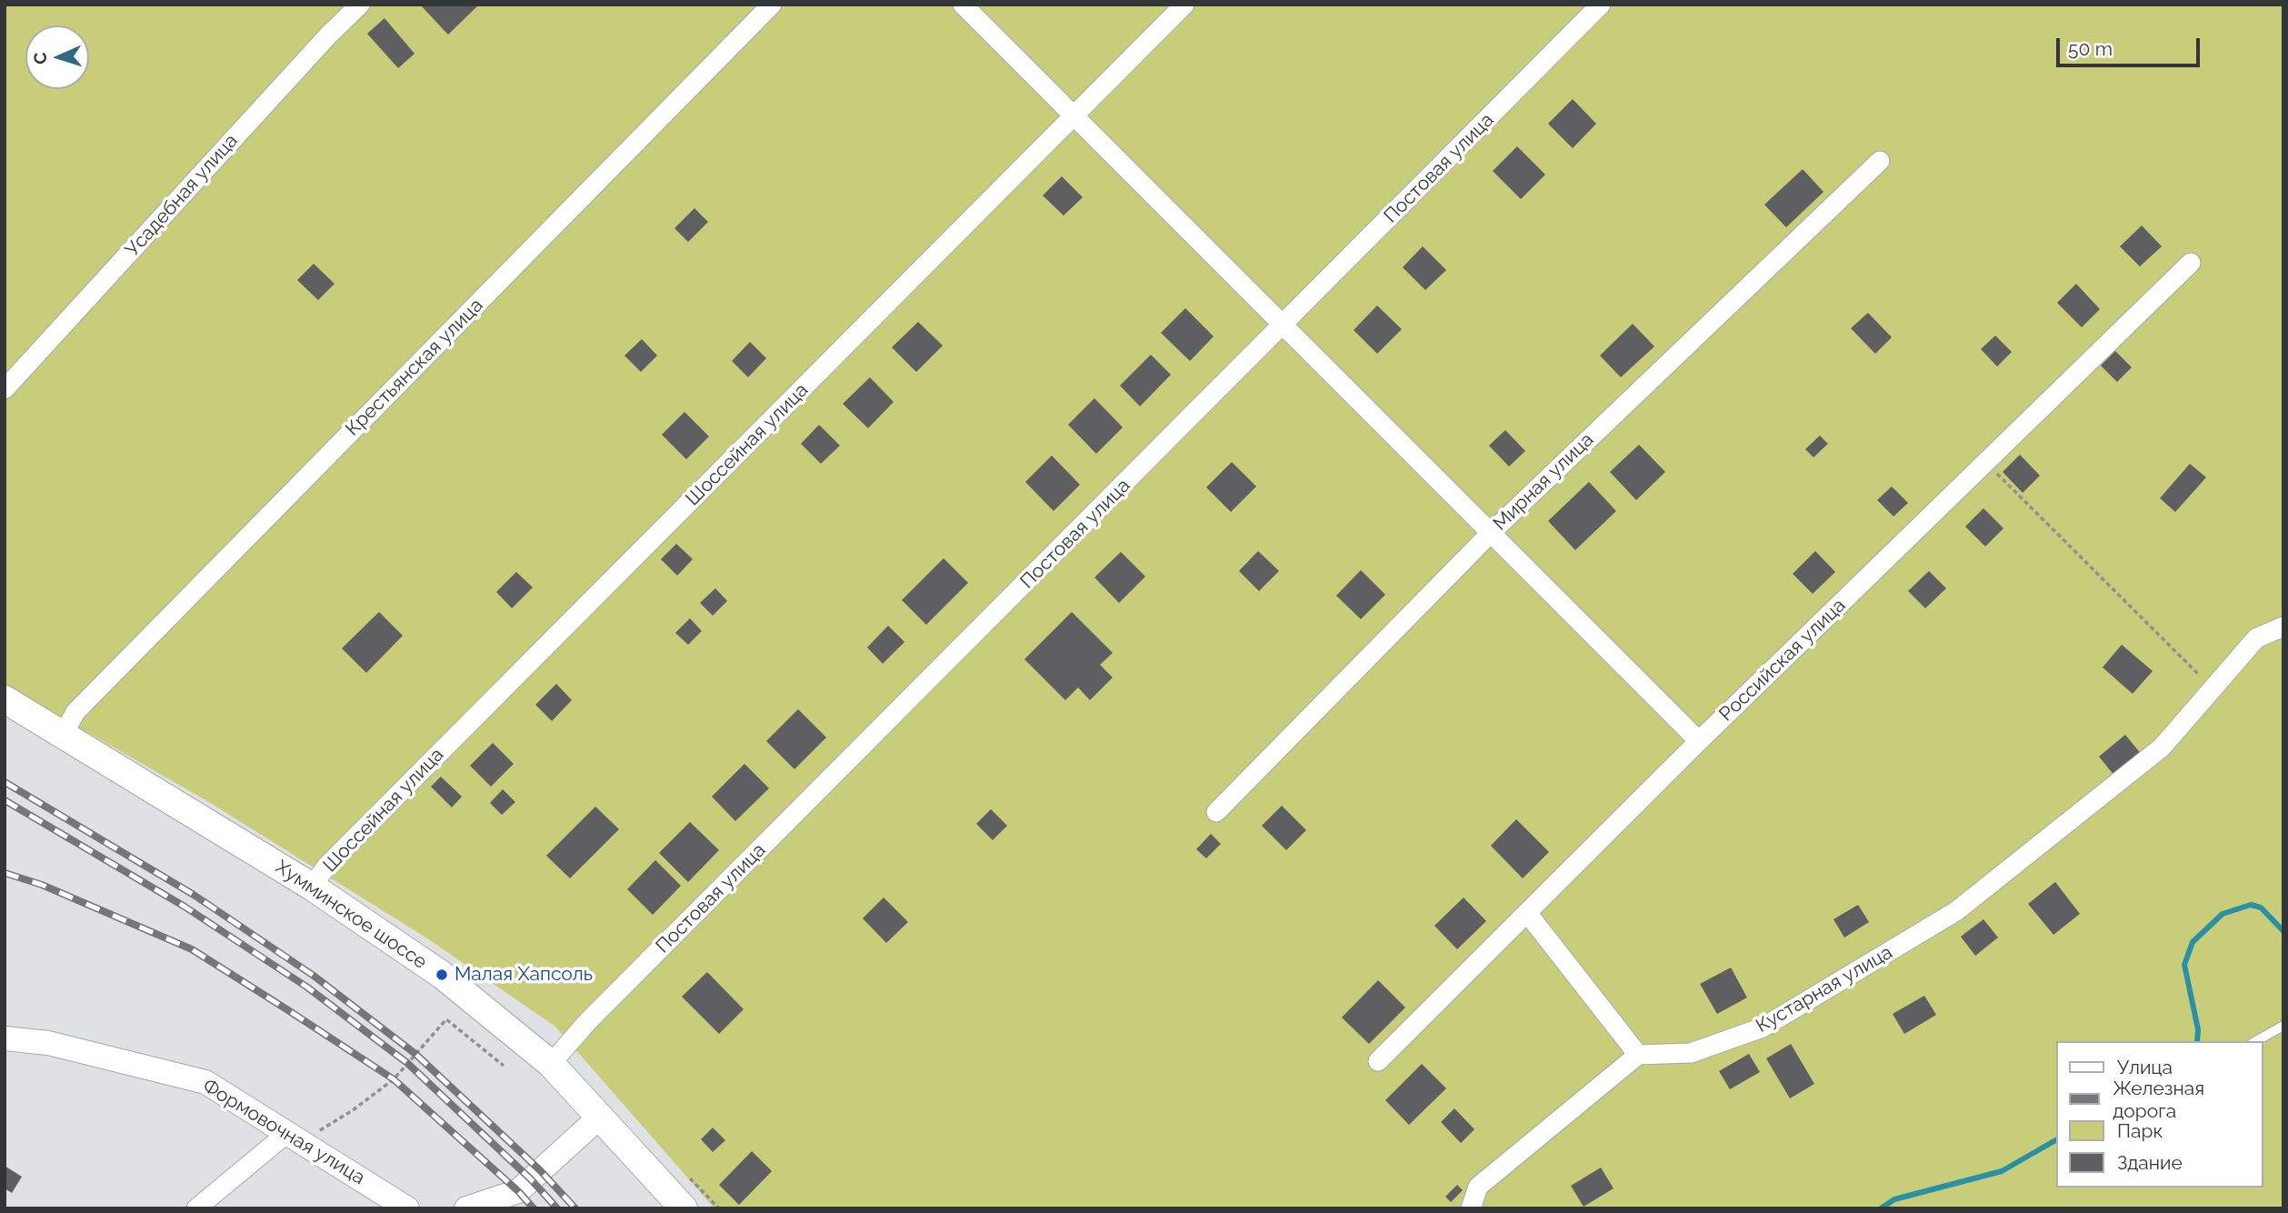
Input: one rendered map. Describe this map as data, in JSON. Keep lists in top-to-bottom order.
{
  "streets": {
    "main road": ["Хумминское шоссе"],
    "street": [
      "Постовая улица",
      "Усадебная улица",
      "Крестьянская улица",
      "Шоссейная улица",
      "Мирная улица",
      "Российская улица",
      "Кустарная улица",
      "Формовочная улица"
    ]
  },
  "crossings": [
    ["Постовая улица", "Хумминское шоссе"],
    ["Крестьянская улица", "Хумминское шоссе"],
    ["Шоссейная улица", "Хумминское шоссе"]
  ],
  "places": ["Малая Хапсоль"],
  "legend": [
    "Улица",
    "Железная дорога",
    "Парк",
    "Здание"
  ],
  "scale_bar": "50 m",
  "north": "left"
}
